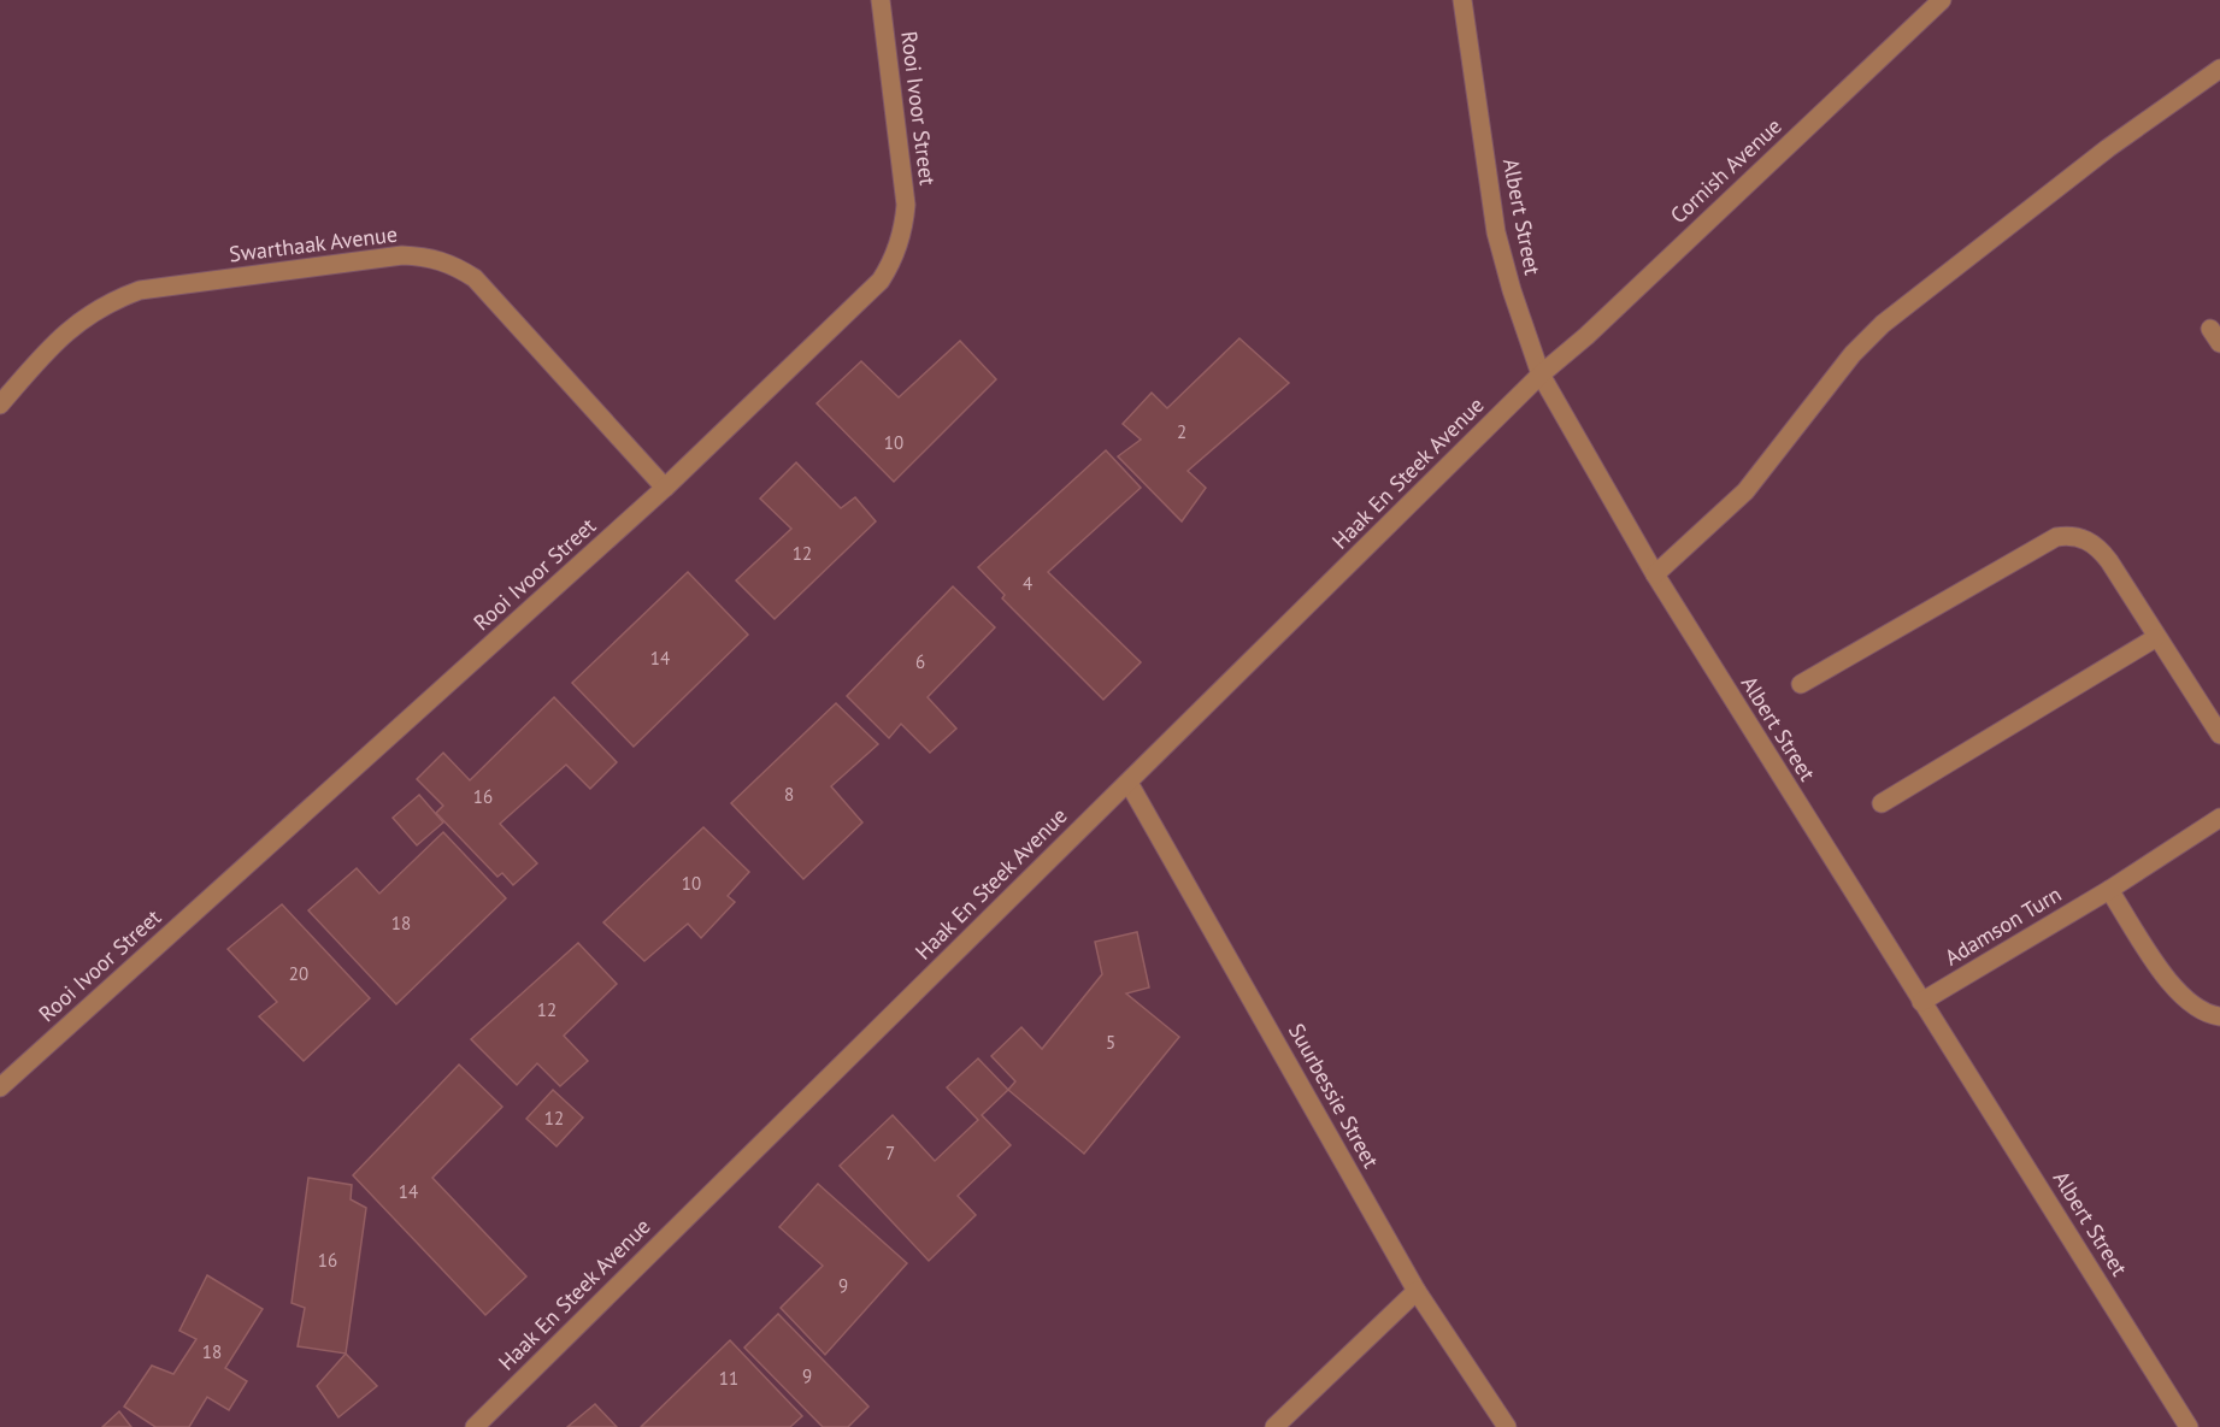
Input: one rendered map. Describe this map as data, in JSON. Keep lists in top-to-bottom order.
{
  "streets": {
    "street": [
      "Rooi Ivoor Street",
      "Cornish Avenue",
      "Albert Street",
      "Swarthaak Avenue",
      "Haak En Steek Avenue",
      "Adamson Turn",
      "Suurbessie Street"
    ]
  },
  "crossings": [
    ["Rooi Ivoor Street", "Swarthaak Avenue"],
    ["Cornish Avenue", "Albert Street"],
    ["Cornish Avenue", "Haak En Steek Avenue"],
    ["Albert Street", "Haak En Steek Avenue"],
    ["Albert Street", "Adamson Turn"],
    ["Haak En Steek Avenue", "Suurbessie Street"]
  ],
  "house_numbers": [
    "2",
    "10",
    "12",
    "4",
    "14",
    "6",
    "8",
    "16",
    "10",
    "18",
    "20",
    "12",
    "5",
    "12",
    "7",
    "14",
    "16",
    "9",
    "18",
    "9",
    "11"
  ]
}
